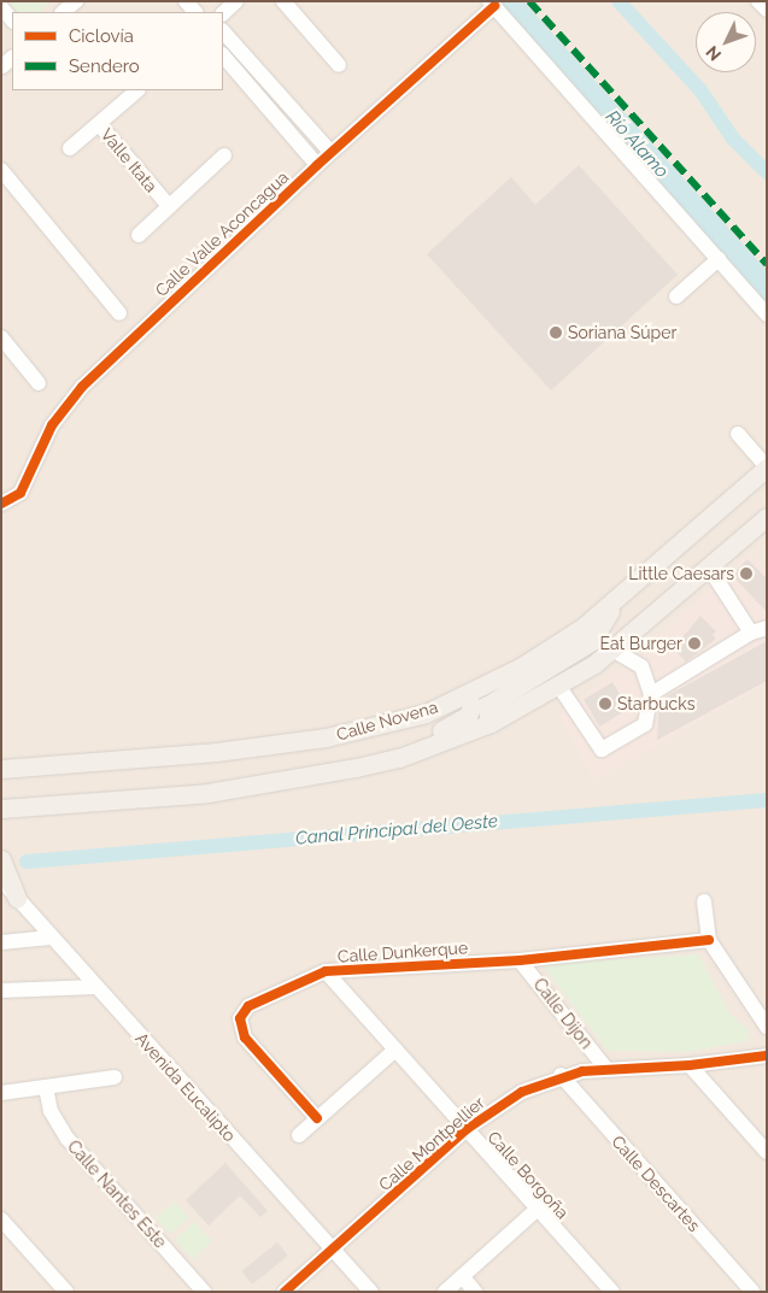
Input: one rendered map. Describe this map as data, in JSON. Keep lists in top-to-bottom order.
{
  "streets": {
    "main road": ["Calle Novena"],
    "street": [
      "Valle Itata",
      "Calle Valle Aconcagua",
      "Calle Dunkerque",
      "Calle Dijon",
      "Avenida Eucalipto",
      "Calle Montpellier",
      "Calle Borgoña",
      "Calle Descartes",
      "Calle Nantes Este"
    ]
  },
  "crossings": [
    ["Calle Dunkerque", "Calle Dijon"],
    ["Calle Dunkerque", "Calle Borgoña"],
    ["Calle Dijon", "Calle Montpellier"],
    ["Avenida Eucalipto", "Calle Montpellier"],
    ["Calle Montpellier", "Calle Borgoña"],
    ["Calle Montpellier", "Calle Descartes"]
  ],
  "water": ["Río Alamo", "Canal Principal del Oeste"],
  "places": [
    "Soriana Súper",
    "Little Caesars",
    "Eat Burger",
    "Starbucks"
  ],
  "legend": ["Ciclovía", "Sendero"],
  "north": "bottom left"
}
